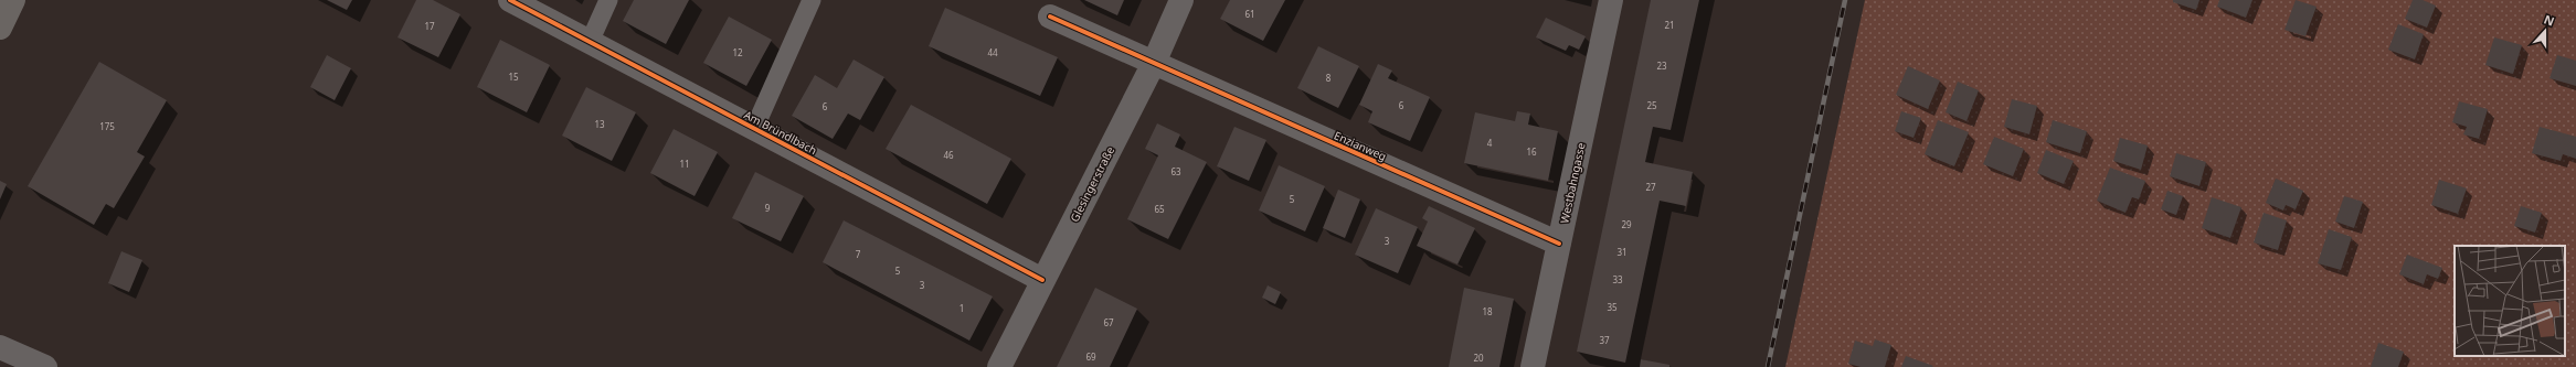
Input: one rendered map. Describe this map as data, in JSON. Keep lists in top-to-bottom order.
{
  "streets": {
    "street": [
      "Am Bründlbach",
      "Enzianweg",
      "Westbahngasse",
      "Glesingerstraße"
    ]
  },
  "crossings": [
    ["Am Bründlbach", "Glesingerstraße"],
    ["Enzianweg", "Westbahngasse"],
    ["Enzianweg", "Glesingerstraße"]
  ],
  "house_numbers": [
    "61",
    "21",
    "17",
    "12",
    "44",
    "23",
    "15",
    "8",
    "6",
    "25",
    "6",
    "13",
    "175",
    "4",
    "16",
    "46",
    "11",
    "63",
    "27",
    "5",
    "9",
    "65",
    "29",
    "3",
    "31",
    "7",
    "5",
    "33",
    "3",
    "35",
    "1",
    "18",
    "67",
    "37",
    "69",
    "20"
  ],
  "north": "top"
}
